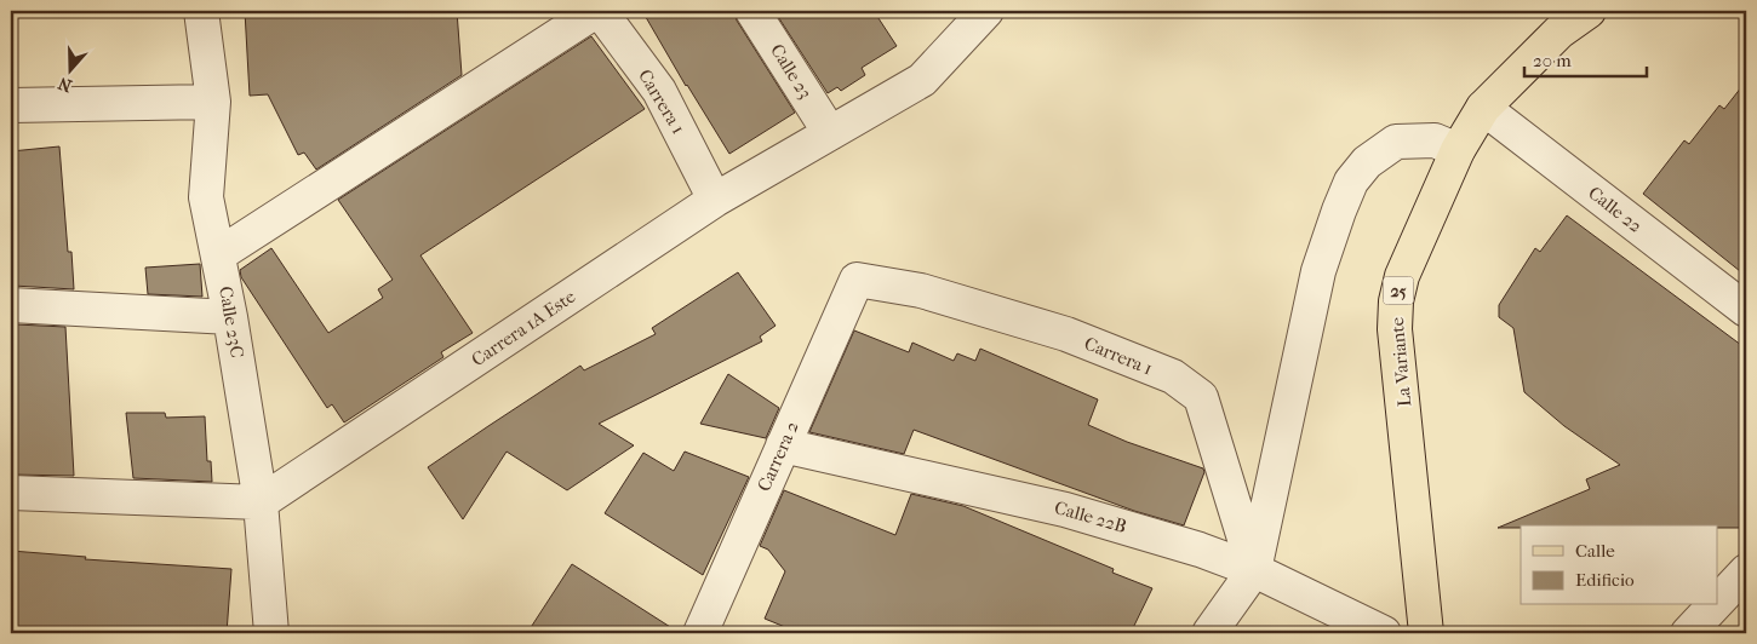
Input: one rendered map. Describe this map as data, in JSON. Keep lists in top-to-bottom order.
{
  "streets": {
    "main road": ["25", "La Variante"],
    "street": [
      "Calle 23",
      "Carrera 1",
      "Calle 22",
      "Calle 23C",
      "Carrera 1A Este",
      "Carrera 2",
      "Calle 22B"
    ]
  },
  "crossings": [
    ["Calle 23", "Carrera 1A Este"],
    ["Carrera 1", "Carrera 1A Este"],
    ["Carrera 1", "Carrera 2"],
    ["Carrera 1", "Calle 22B"],
    ["Calle 22", "La Variante"],
    ["Calle 23C", "Carrera 1A Este"],
    ["Carrera 2", "Calle 22B"]
  ],
  "legend": ["Calle", "Edificio"],
  "scale_bar": "20 m",
  "north": "bottom"
}
